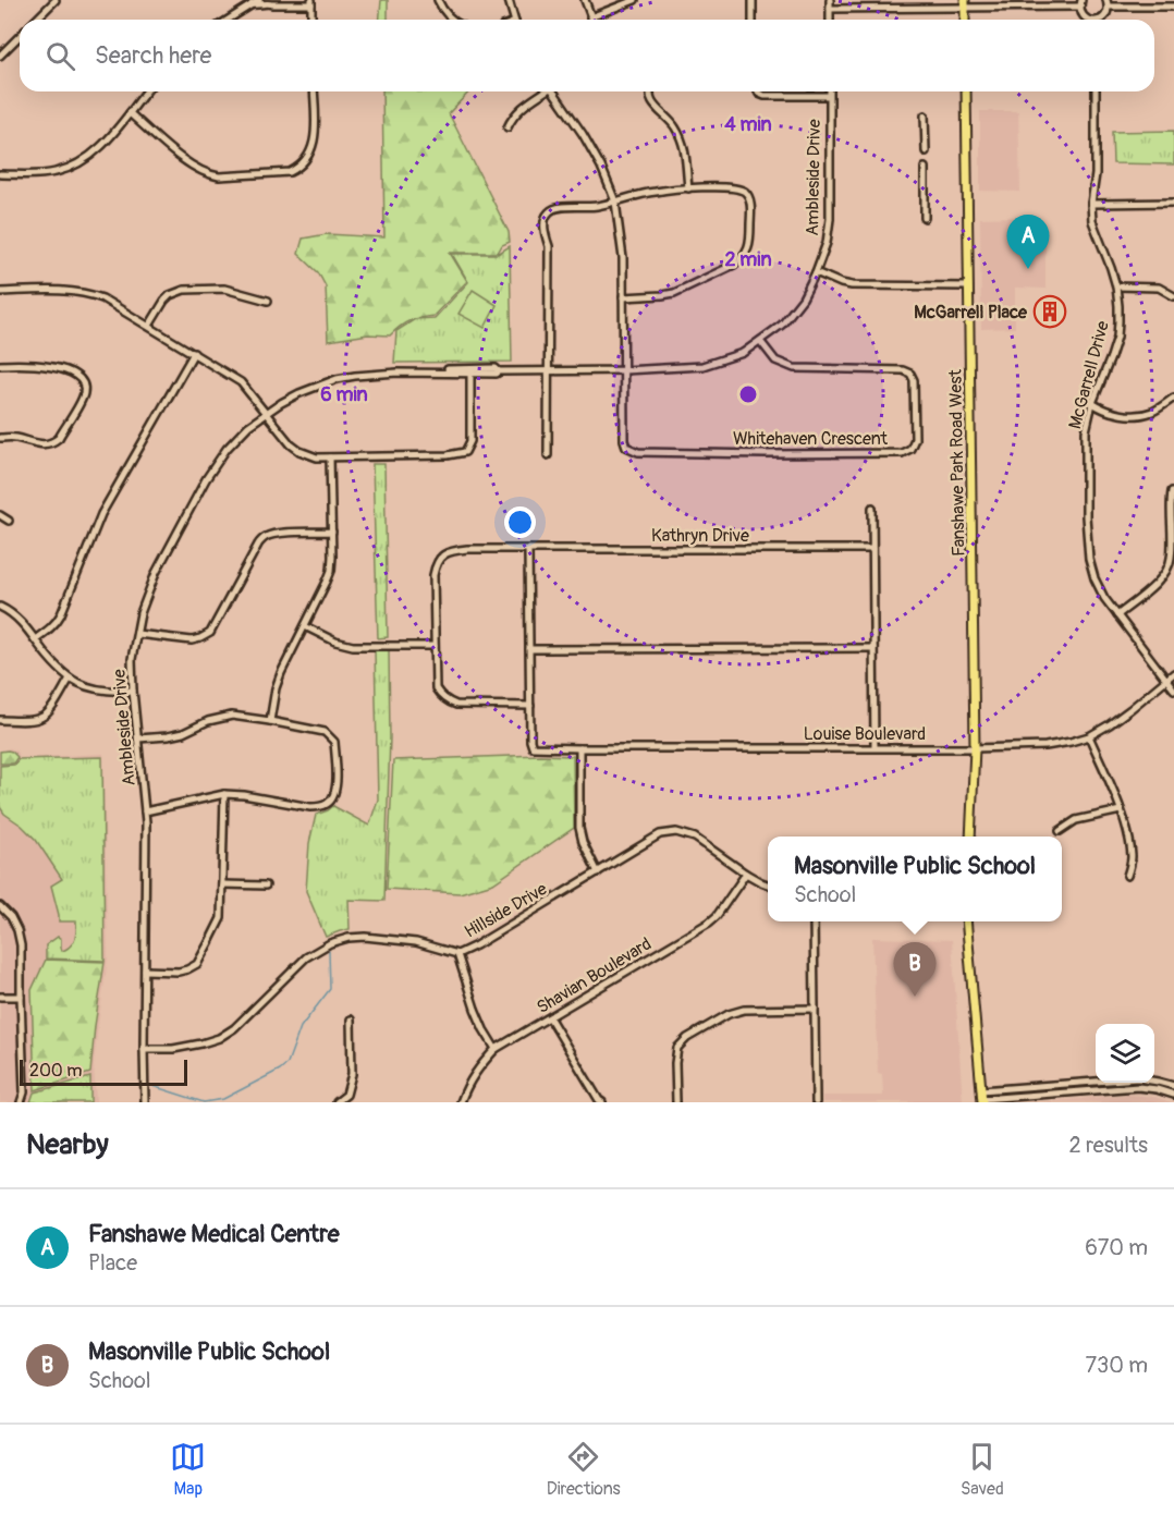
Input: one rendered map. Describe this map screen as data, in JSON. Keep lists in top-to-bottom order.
{
  "streets": {
    "main road": ["Fanshawe Park Road West"],
    "street": [
      "Ambleside Drive",
      "McGarrell Drive",
      "Whitehaven Crescent",
      "Kathryn Drive",
      "Louise Boulevard",
      "Hillside Drive",
      "Shavian Boulevard"
    ]
  },
  "crossings": [
    ["Ambleside Drive", "Whitehaven Crescent"],
    ["Ambleside Drive", "Hillside Drive"],
    ["McGarrell Drive", "Louise Boulevard"],
    ["Fanshawe Park Road West", "Louise Boulevard"],
    ["Hillside Drive", "Shavian Boulevard"]
  ],
  "places": {
    "building": ["McGarrell Place"]
  },
  "scale_bar": "200 m",
  "page": {
    "search": "Search here",
    "pins": ["A", "B"],
    "popup": ["Masonville Public School", "School"],
    "scale": "200 m",
    "heading": ["Nearby", "2 results"],
    "list": [
      {
        "mark": "A",
        "name": "Fanshawe Medical Centre",
        "note": "Place",
        "value": "670 m"
      },
      {
        "mark": "B",
        "name": "Masonville Public School",
        "note": "School",
        "value": "730 m"
      }
    ],
    "nav": ["Map", "Directions", "Saved"]
  },
  "rings": ["4 min", "2 min", "6 min"]
}
